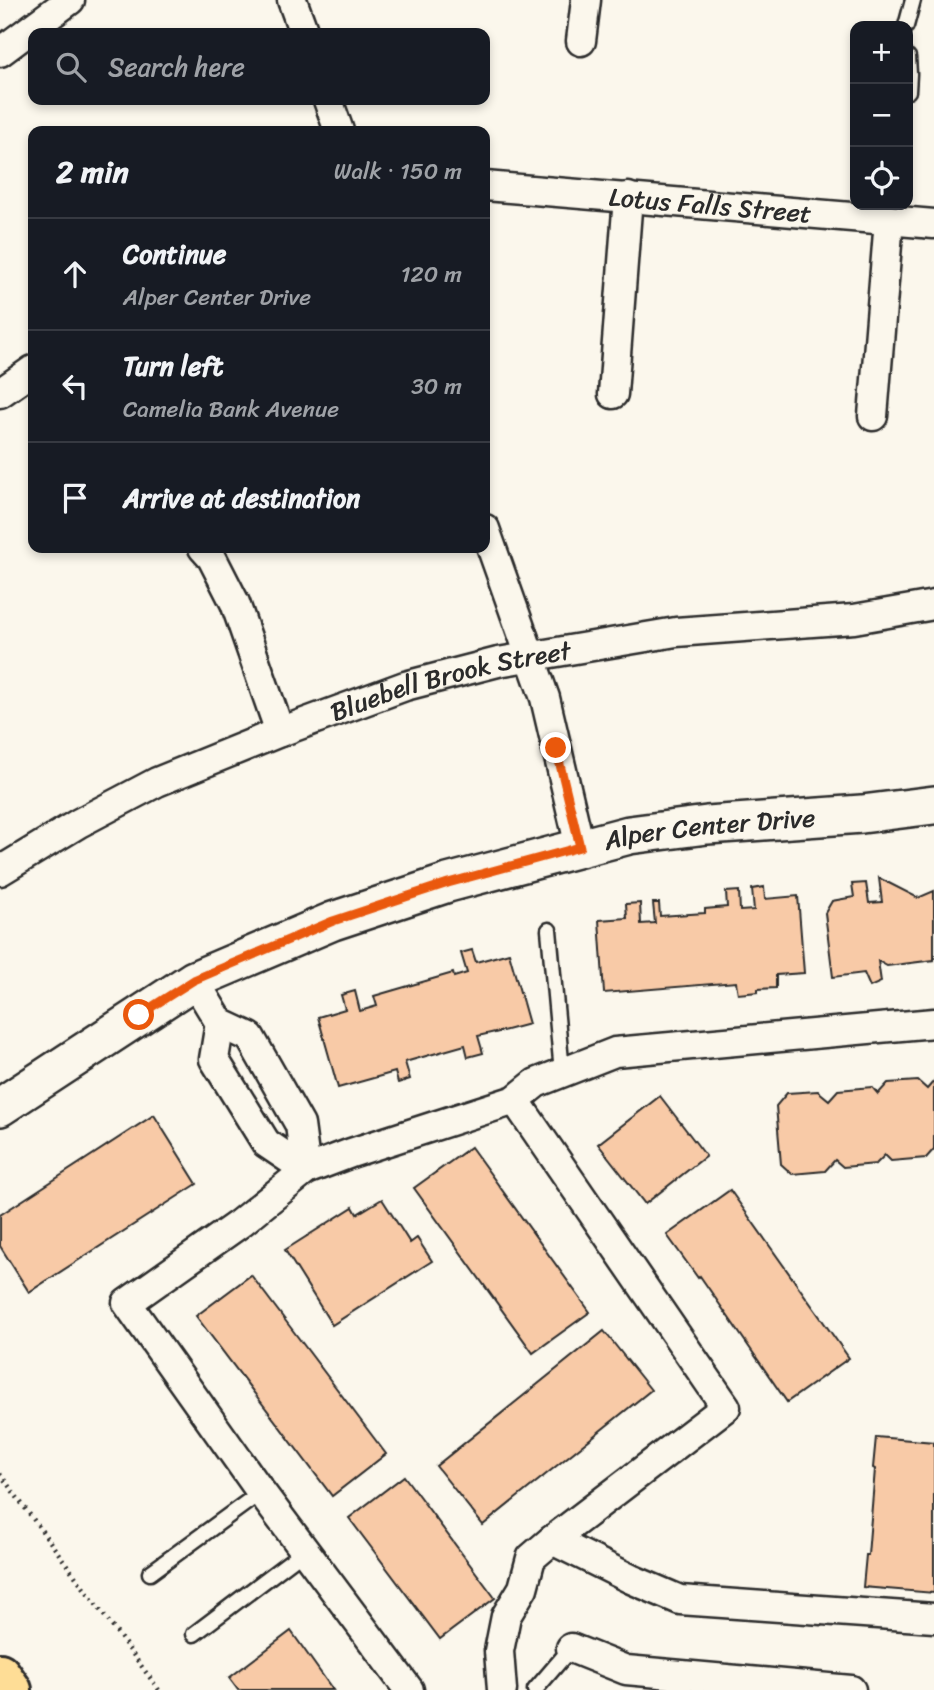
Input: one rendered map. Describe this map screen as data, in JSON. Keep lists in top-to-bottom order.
{
  "streets": {
    "street": ["Lotus Falls Street", "Bluebell Brook Street", "Alper Center Drive"]
  },
  "page": {
    "map_buttons": ["+", "−"],
    "search": "Search here",
    "heading": ["2 min", "Walk · 150 m"],
    "list": [
      ["Continue", "Alper Center Drive", "120 m"],
      ["Turn left", "Camelia Bank Avenue", "30 m"],
      "Arrive at destination"
    ]
  }
}
